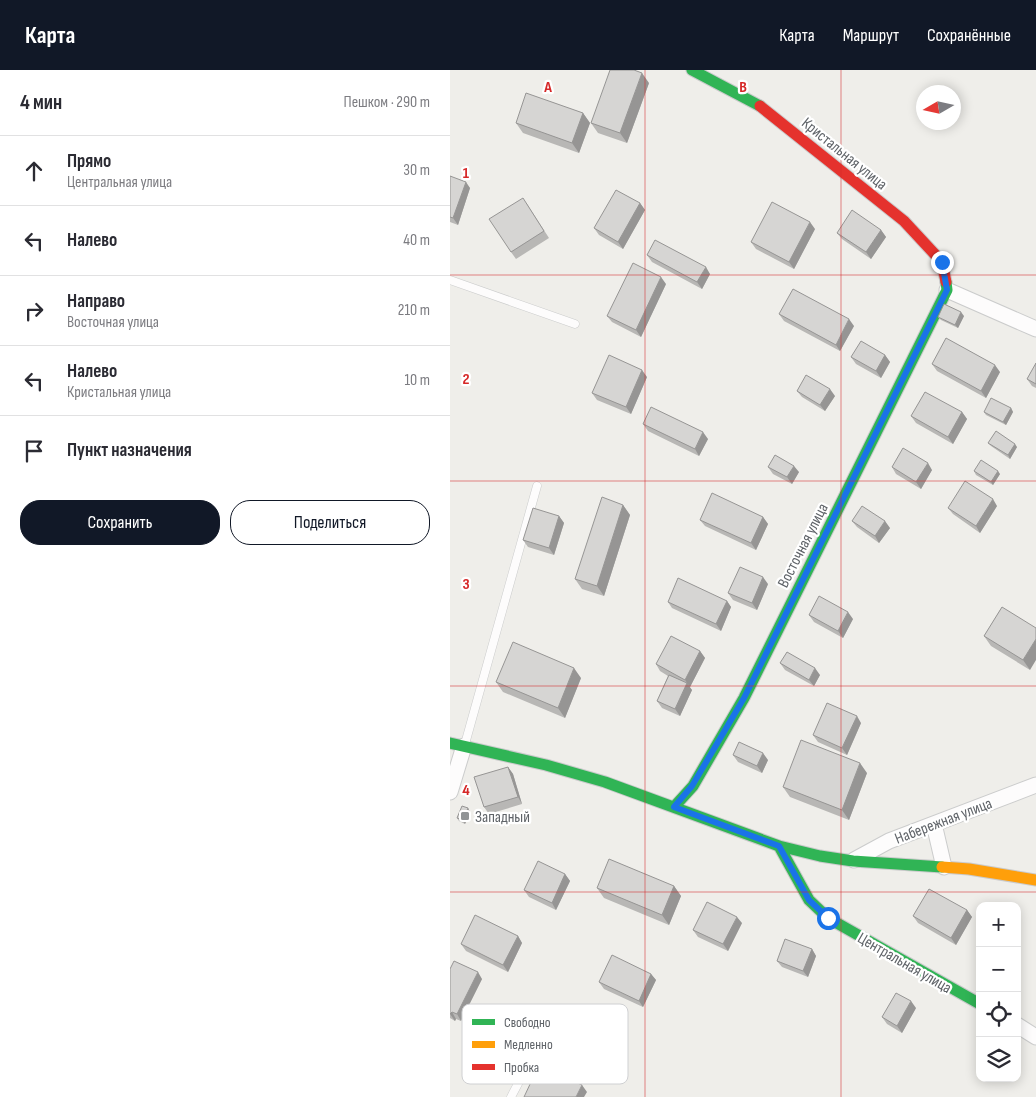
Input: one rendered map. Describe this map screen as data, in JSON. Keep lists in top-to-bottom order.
{
  "streets": {
    "street": [
      "Кристальная улица",
      "Восточная улица",
      "Набережная улица",
      "Центральная улица"
    ]
  },
  "crossings": [
    ["Кристальная улица", "Восточная улица"]
  ],
  "places": {
    "transit": ["Западный"]
  },
  "legend": ["Свободно", "Медленно", "Пробка"],
  "north": "left",
  "page": {
    "header": "Карта",
    "nav": ["Карта", "Маршрут", "Сохранённые"],
    "heading": ["4 мин", "Пешком · 290 m"],
    "list": [
      ["Прямо", "Центральная улица", "30 m"],
      ["Налево", "40 m"],
      ["Направо", "Восточная улица", "210 m"],
      ["Налево", "Кристальная улица", "10 m"],
      "Пункт назначения"
    ],
    "buttons": ["Сохранить", "Поделиться"],
    "map_buttons": ["+", "−"]
  },
  "grid": {
    "columns": ["A", "B"],
    "rows": [
      "1",
      "2",
      "3",
      "4"
    ]
  }
}
